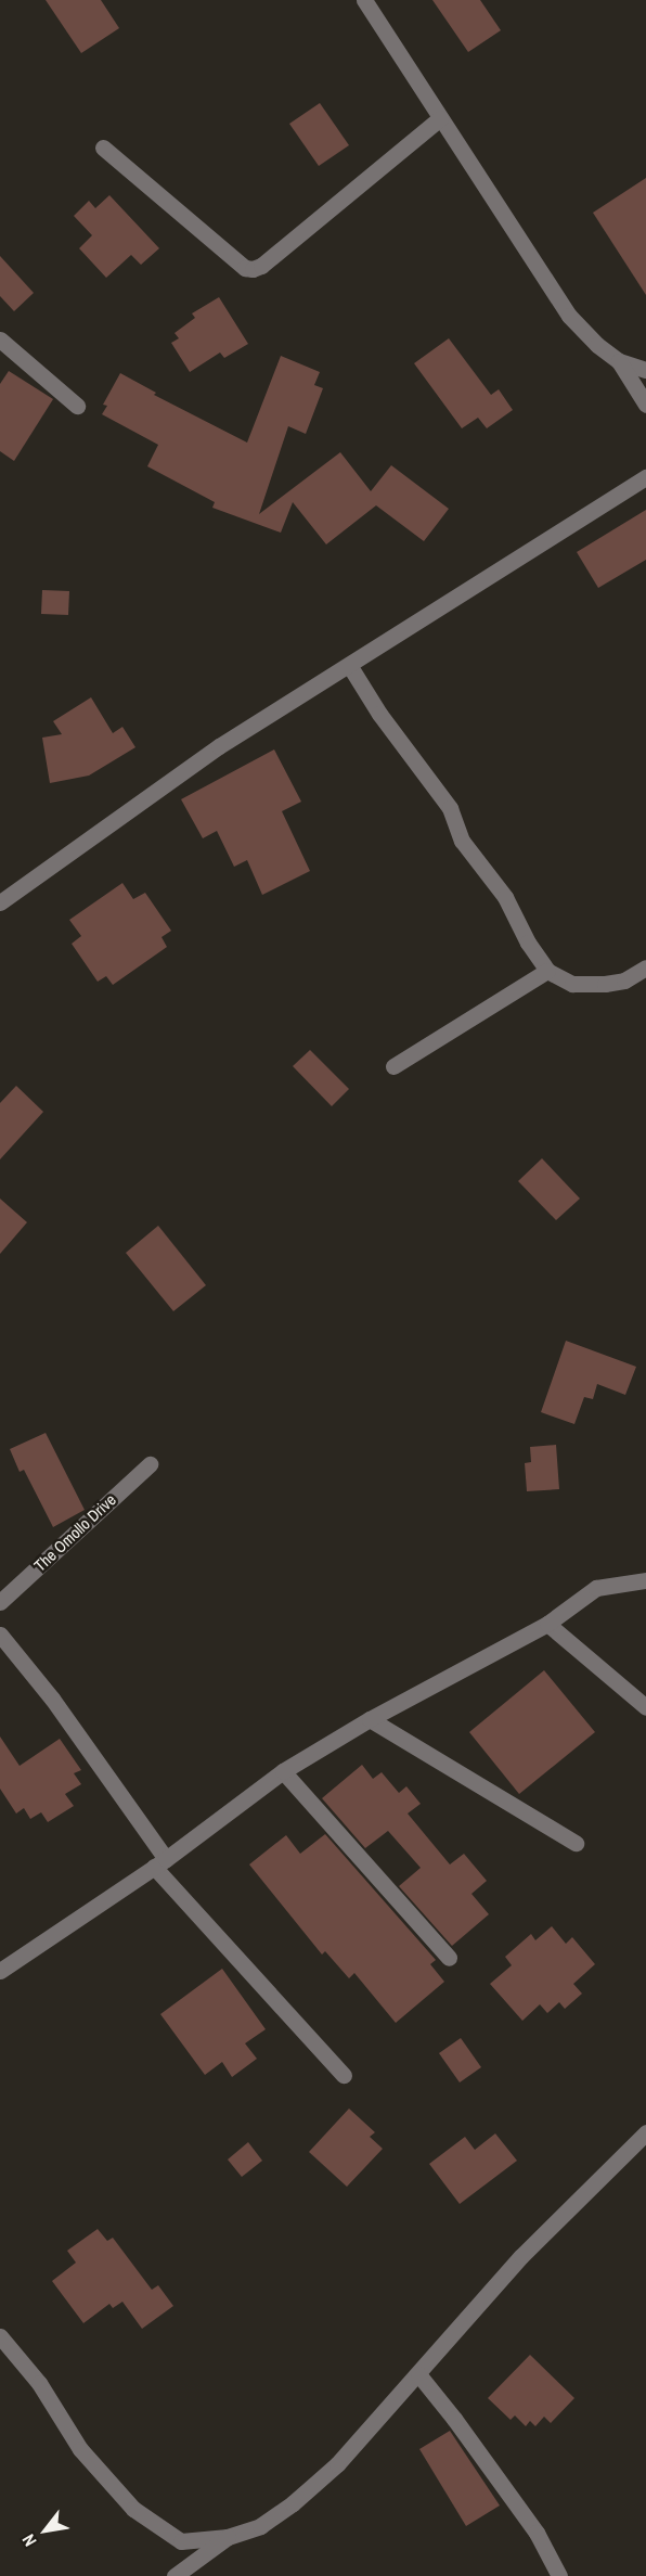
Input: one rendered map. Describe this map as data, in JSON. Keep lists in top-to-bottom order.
{
  "streets": {
    "street": ["The Omollo Drive"]
  },
  "north": "bottom left"
}
